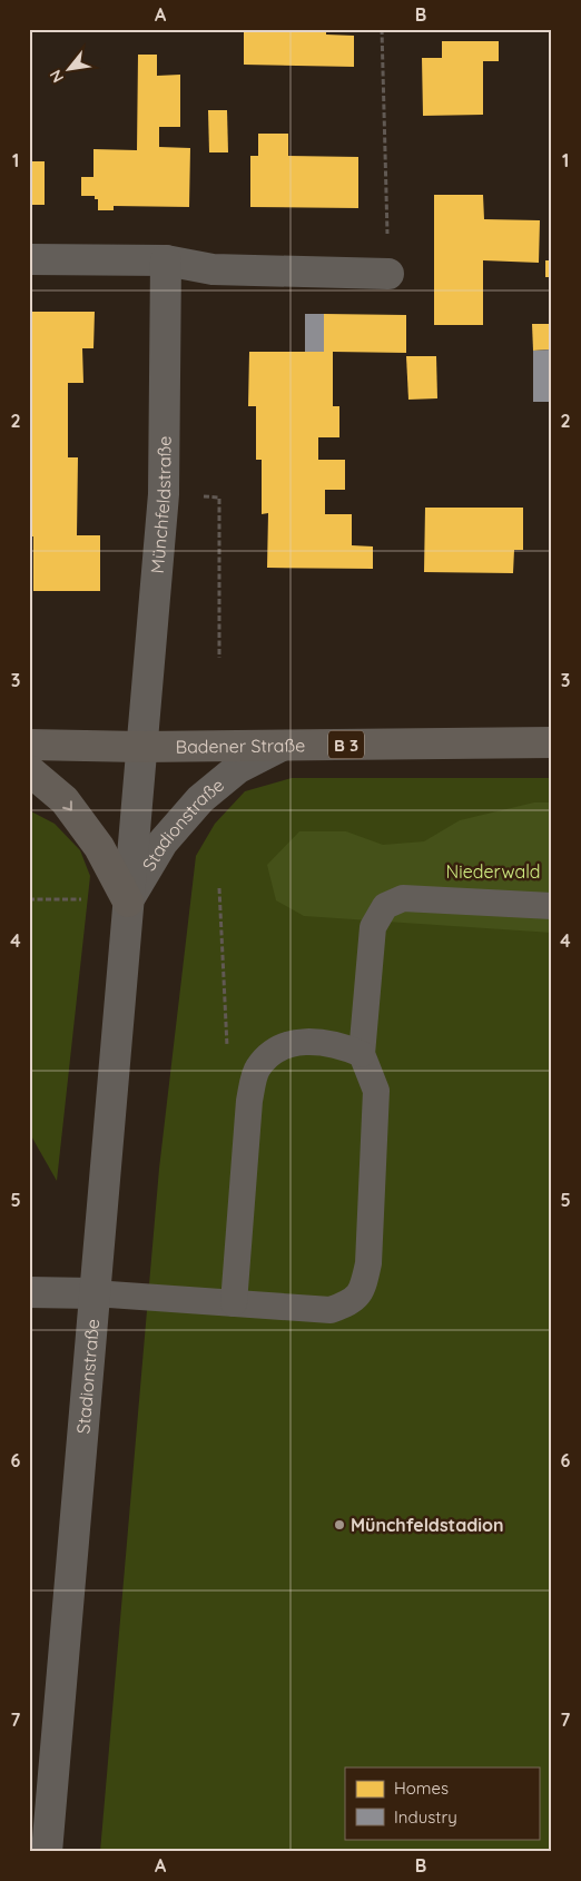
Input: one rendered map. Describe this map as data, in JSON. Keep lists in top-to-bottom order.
{
  "streets": {
    "main road": ["B 3", "Badener Straße"],
    "street": ["Münchfeldstraße", "Stadionstraße"]
  },
  "crossings": [
    ["Münchfeldstraße", "Badener Straße"],
    ["Münchfeldstraße", "Stadionstraße"],
    ["Badener Straße", "Stadionstraße"]
  ],
  "parks": ["Niederwald"],
  "places": ["Münchfeldstadion"],
  "legend": ["Homes", "Industry"],
  "north": "bottom left",
  "grid": {
    "columns": ["A", "B"],
    "rows": [
      "1",
      "2",
      "3",
      "4",
      "5",
      "6",
      "7"
    ]
  }
}
